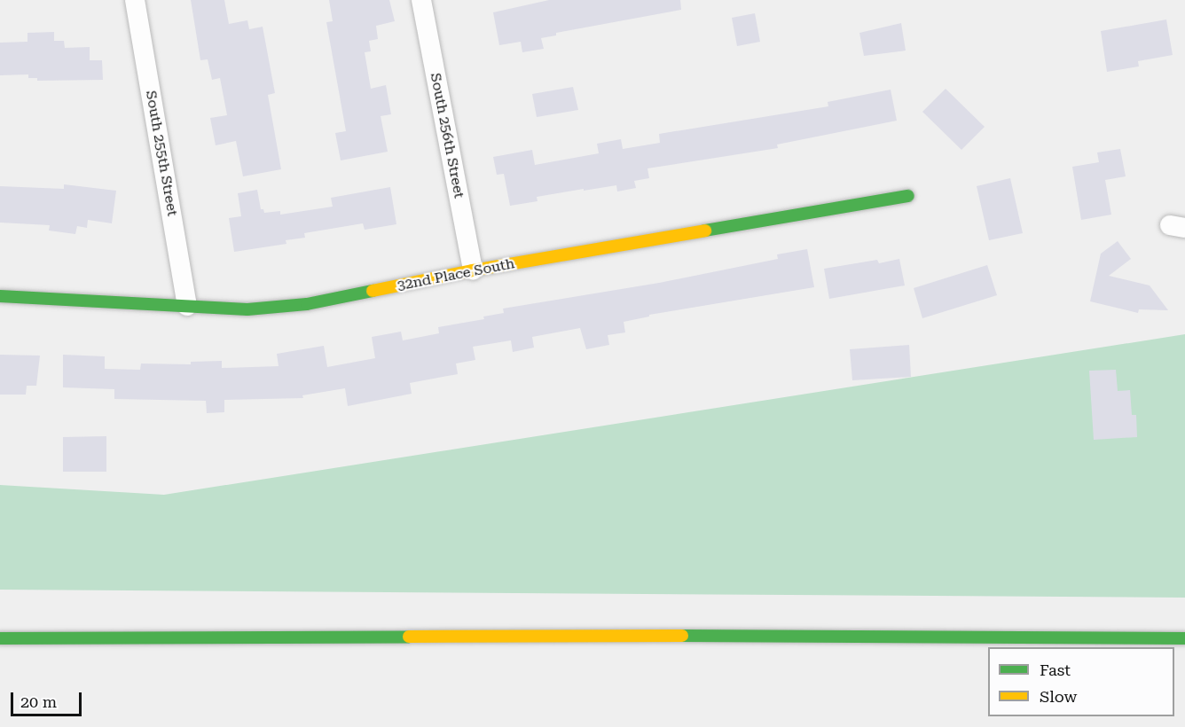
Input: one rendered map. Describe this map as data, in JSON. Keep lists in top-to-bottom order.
{
  "streets": {
    "main road": ["32nd Place South"],
    "street": ["South 256th Street", "South 255th Street"]
  },
  "crossings": [
    ["South 256th Street", "32nd Place South"],
    ["South 255th Street", "32nd Place South"]
  ],
  "legend": ["Fast", "Slow"],
  "scale_bar": "20 m"
}
